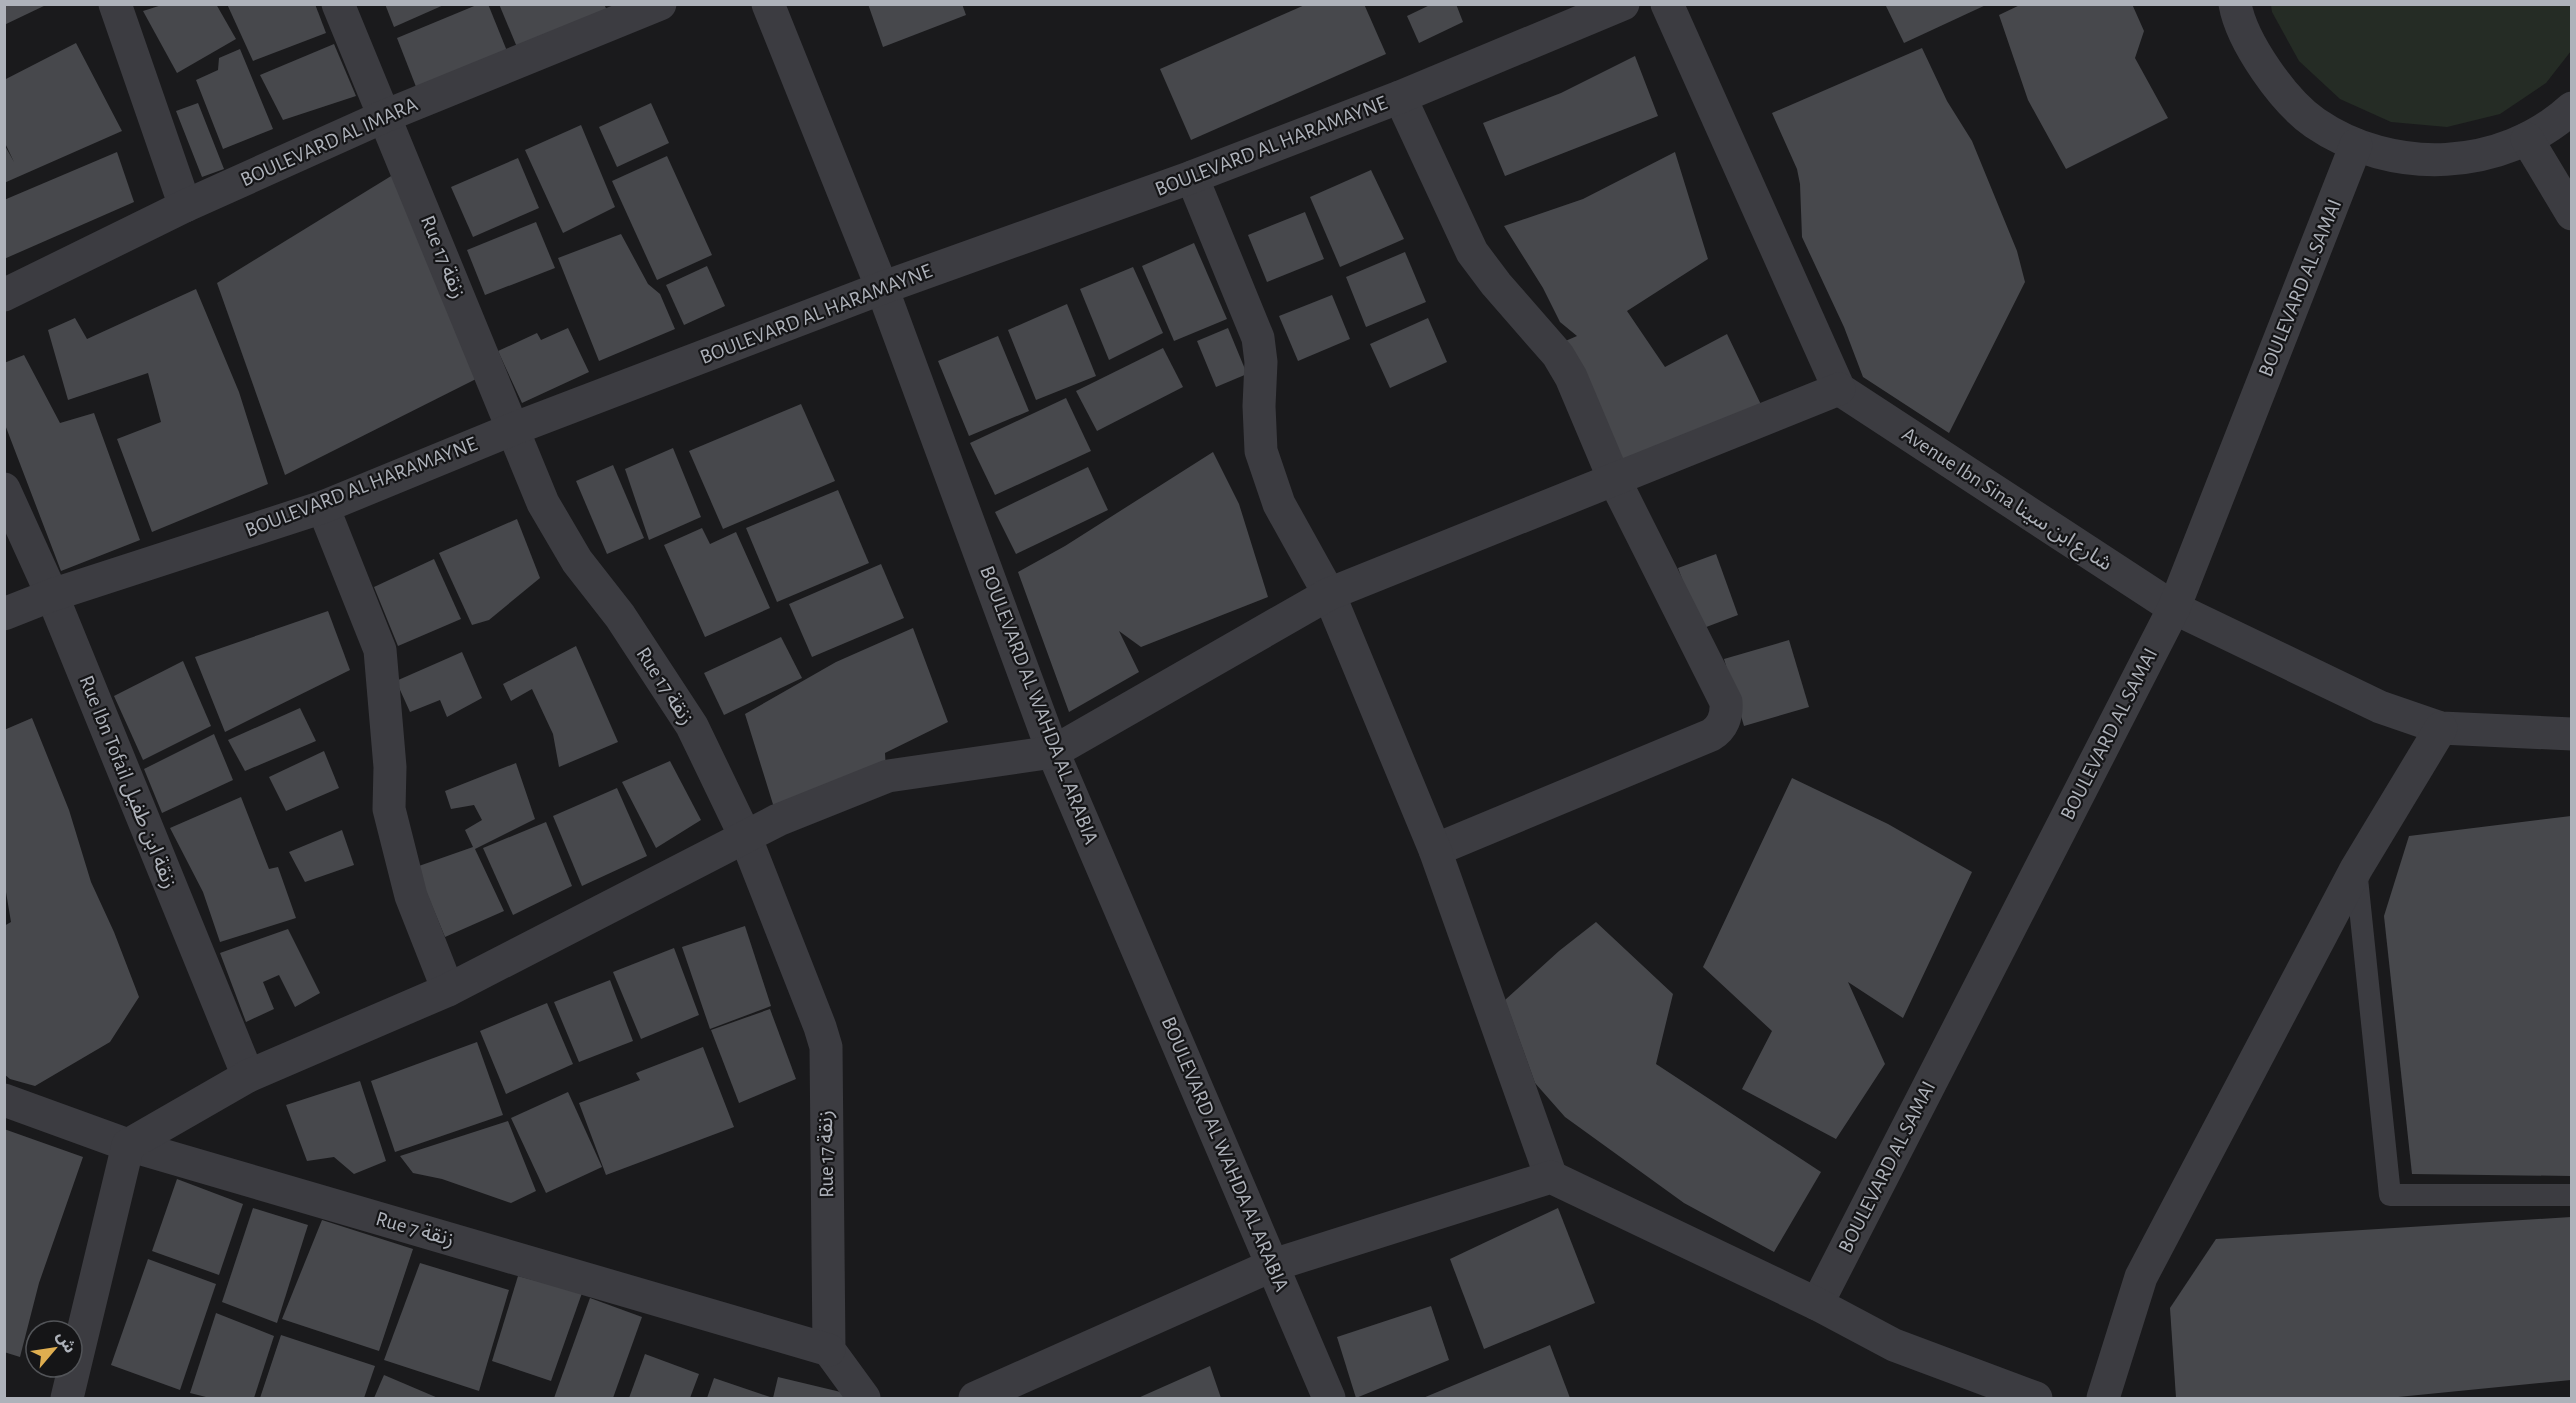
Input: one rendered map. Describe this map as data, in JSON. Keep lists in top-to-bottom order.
{
  "streets": {
    "street": [
      "BOULEVARD AL IMARA",
      "BOULEVARD AL HARAMAYNE",
      "Rue 17 زنقة",
      "BOULEVARD AL SAMAI",
      "Avenue Ibn Sina شارع ابن سينا",
      "BOULEVARD AL WAHDA AL ARABIA",
      "Rue Ibn Tofail زنقة ابن طفيل",
      "Rue 7 زنقة"
    ]
  },
  "crossings": [
    ["BOULEVARD AL IMARA", "Rue 17 زنقة"],
    ["BOULEVARD AL HARAMAYNE", "Rue 17 زنقة"],
    ["BOULEVARD AL HARAMAYNE", "BOULEVARD AL WAHDA AL ARABIA"],
    ["BOULEVARD AL HARAMAYNE", "Rue Ibn Tofail زنقة ابن طفيل"],
    ["Rue 17 زنقة", "Rue 7 زنقة"],
    ["BOULEVARD AL SAMAI", "Avenue Ibn Sina شارع ابن سينا"]
  ],
  "north": "top right"
}
